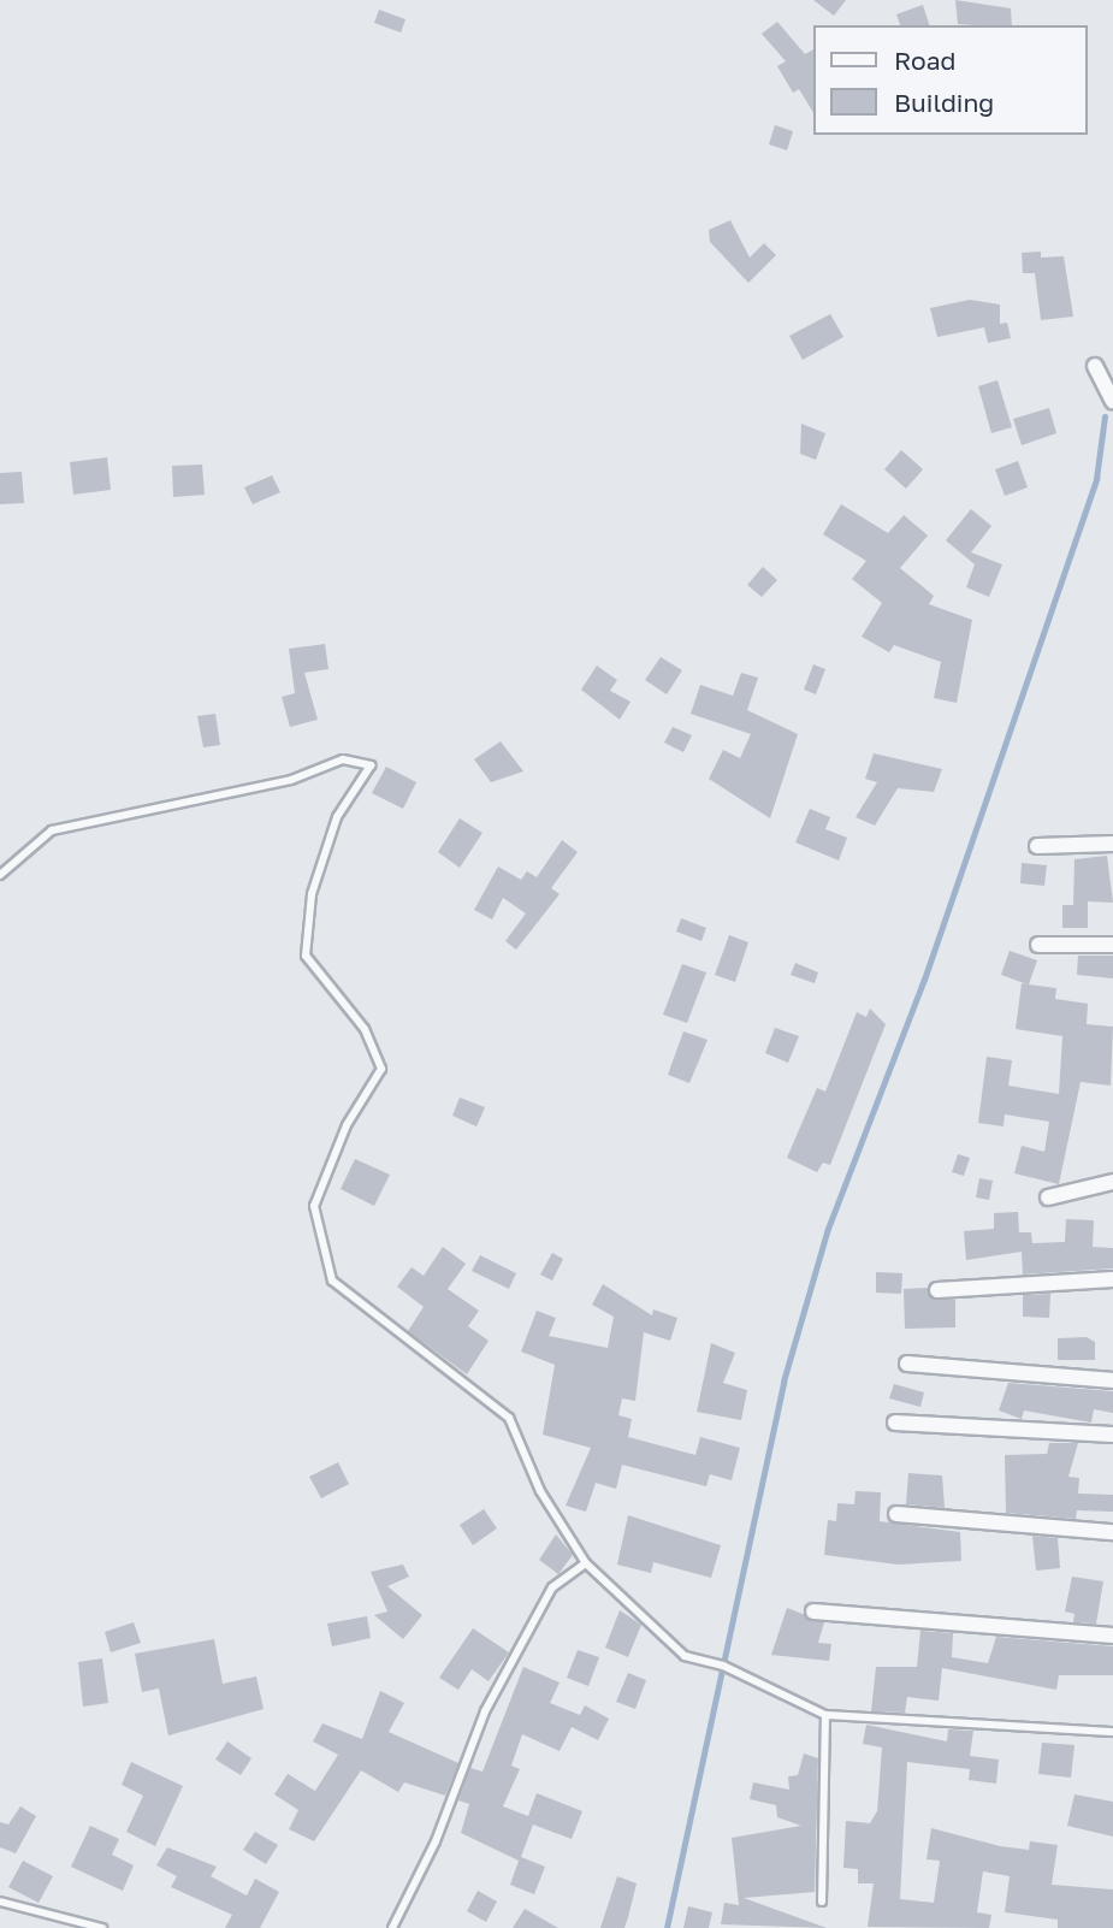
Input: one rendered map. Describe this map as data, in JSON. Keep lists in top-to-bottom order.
{
  "legend": ["Road", "Building"]
}
